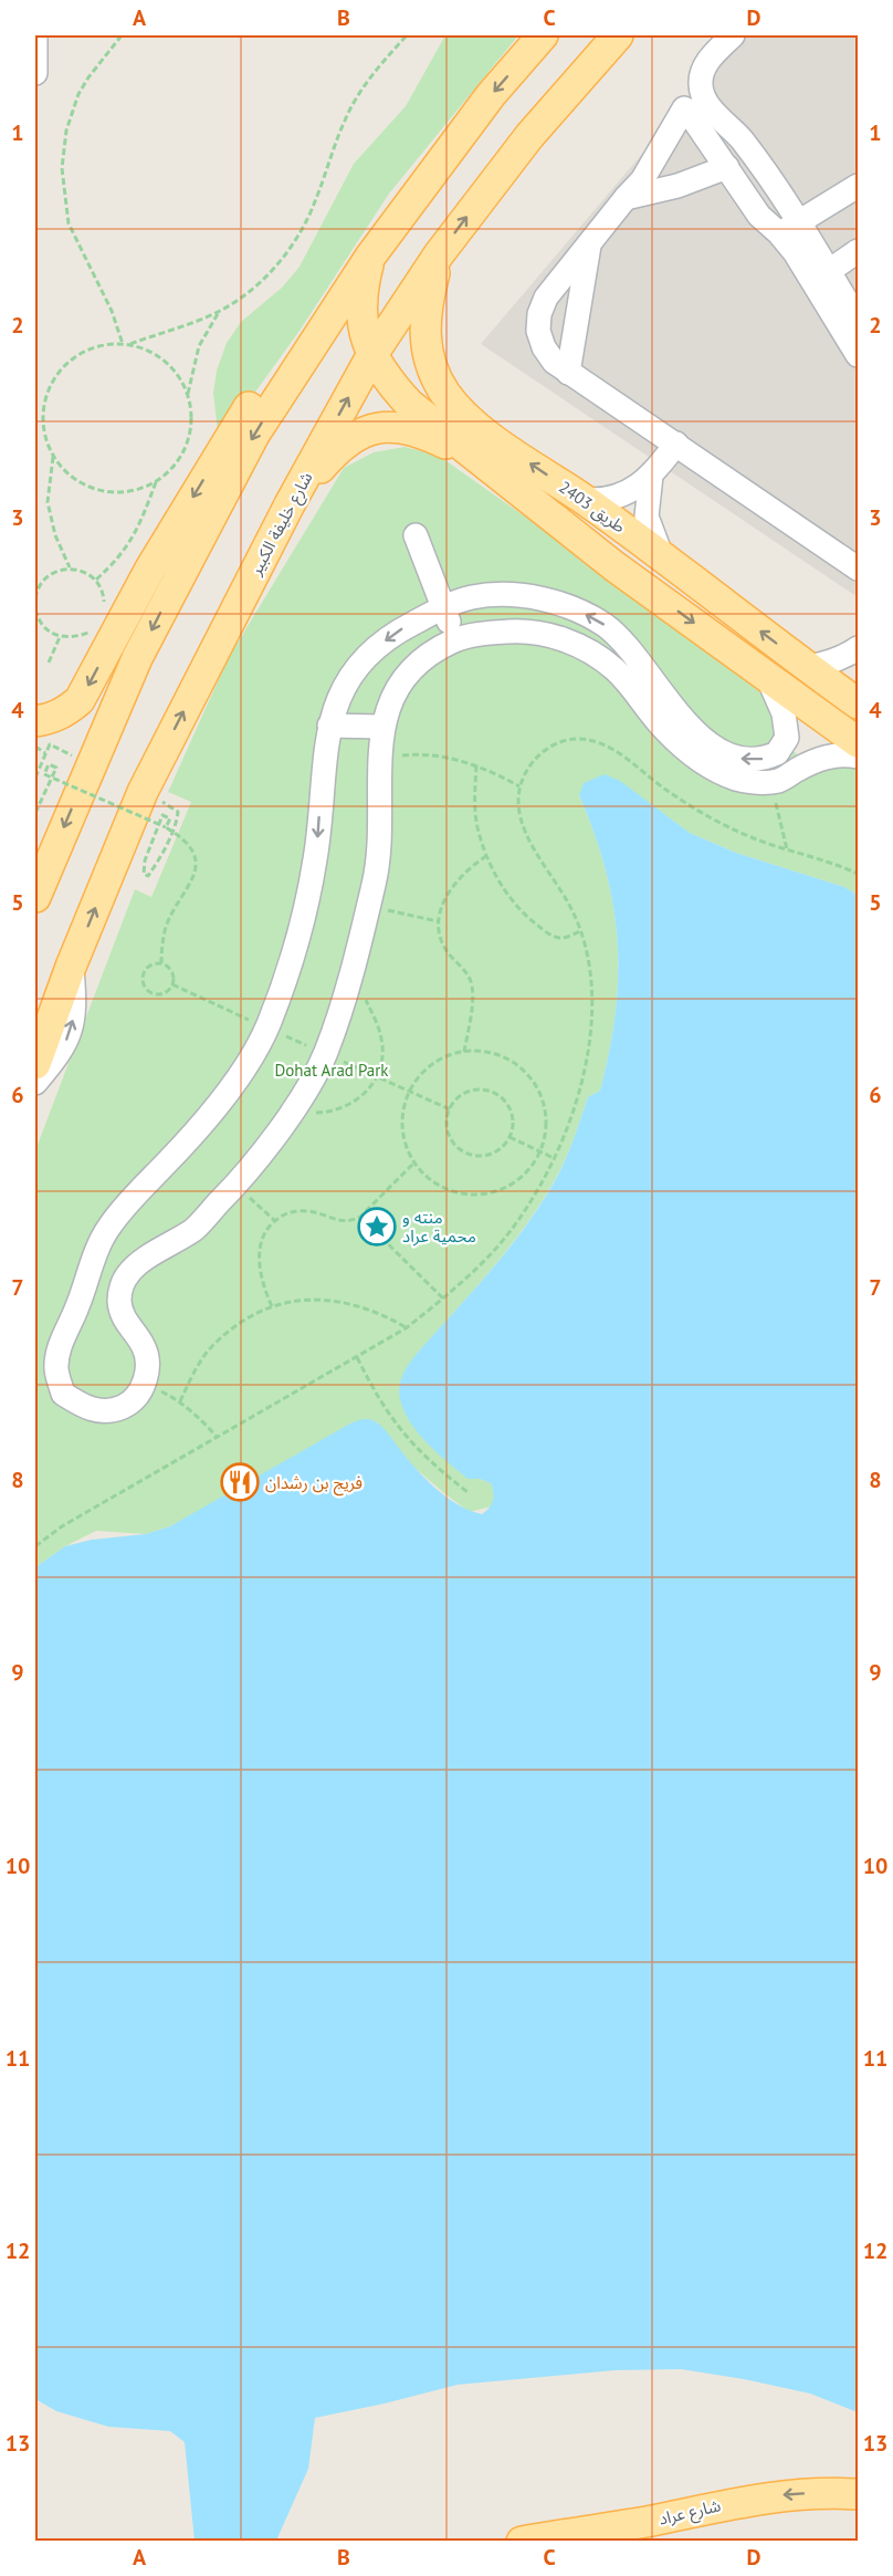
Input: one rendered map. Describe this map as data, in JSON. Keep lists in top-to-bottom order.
{
  "streets": {
    "main road": ["طريق 2403", "شارع خليفة الكبير", "شارع عراد"]
  },
  "crossings": [
    ["طريق 2403", "شارع خليفة الكبير"]
  ],
  "one_way": ["شارع عراد"],
  "parks": ["Dohat Arad Park"],
  "places": {
    "place": ["منته و محمية عراد"],
    "restaurant": ["فريج بن رشدان"]
  },
  "grid": {
    "columns": [
      "A",
      "B",
      "C",
      "D"
    ],
    "rows": [
      "1",
      "2",
      "3",
      "4",
      "5",
      "6",
      "7",
      "8",
      "9",
      "10",
      "11",
      "12",
      "13"
    ]
  }
}
